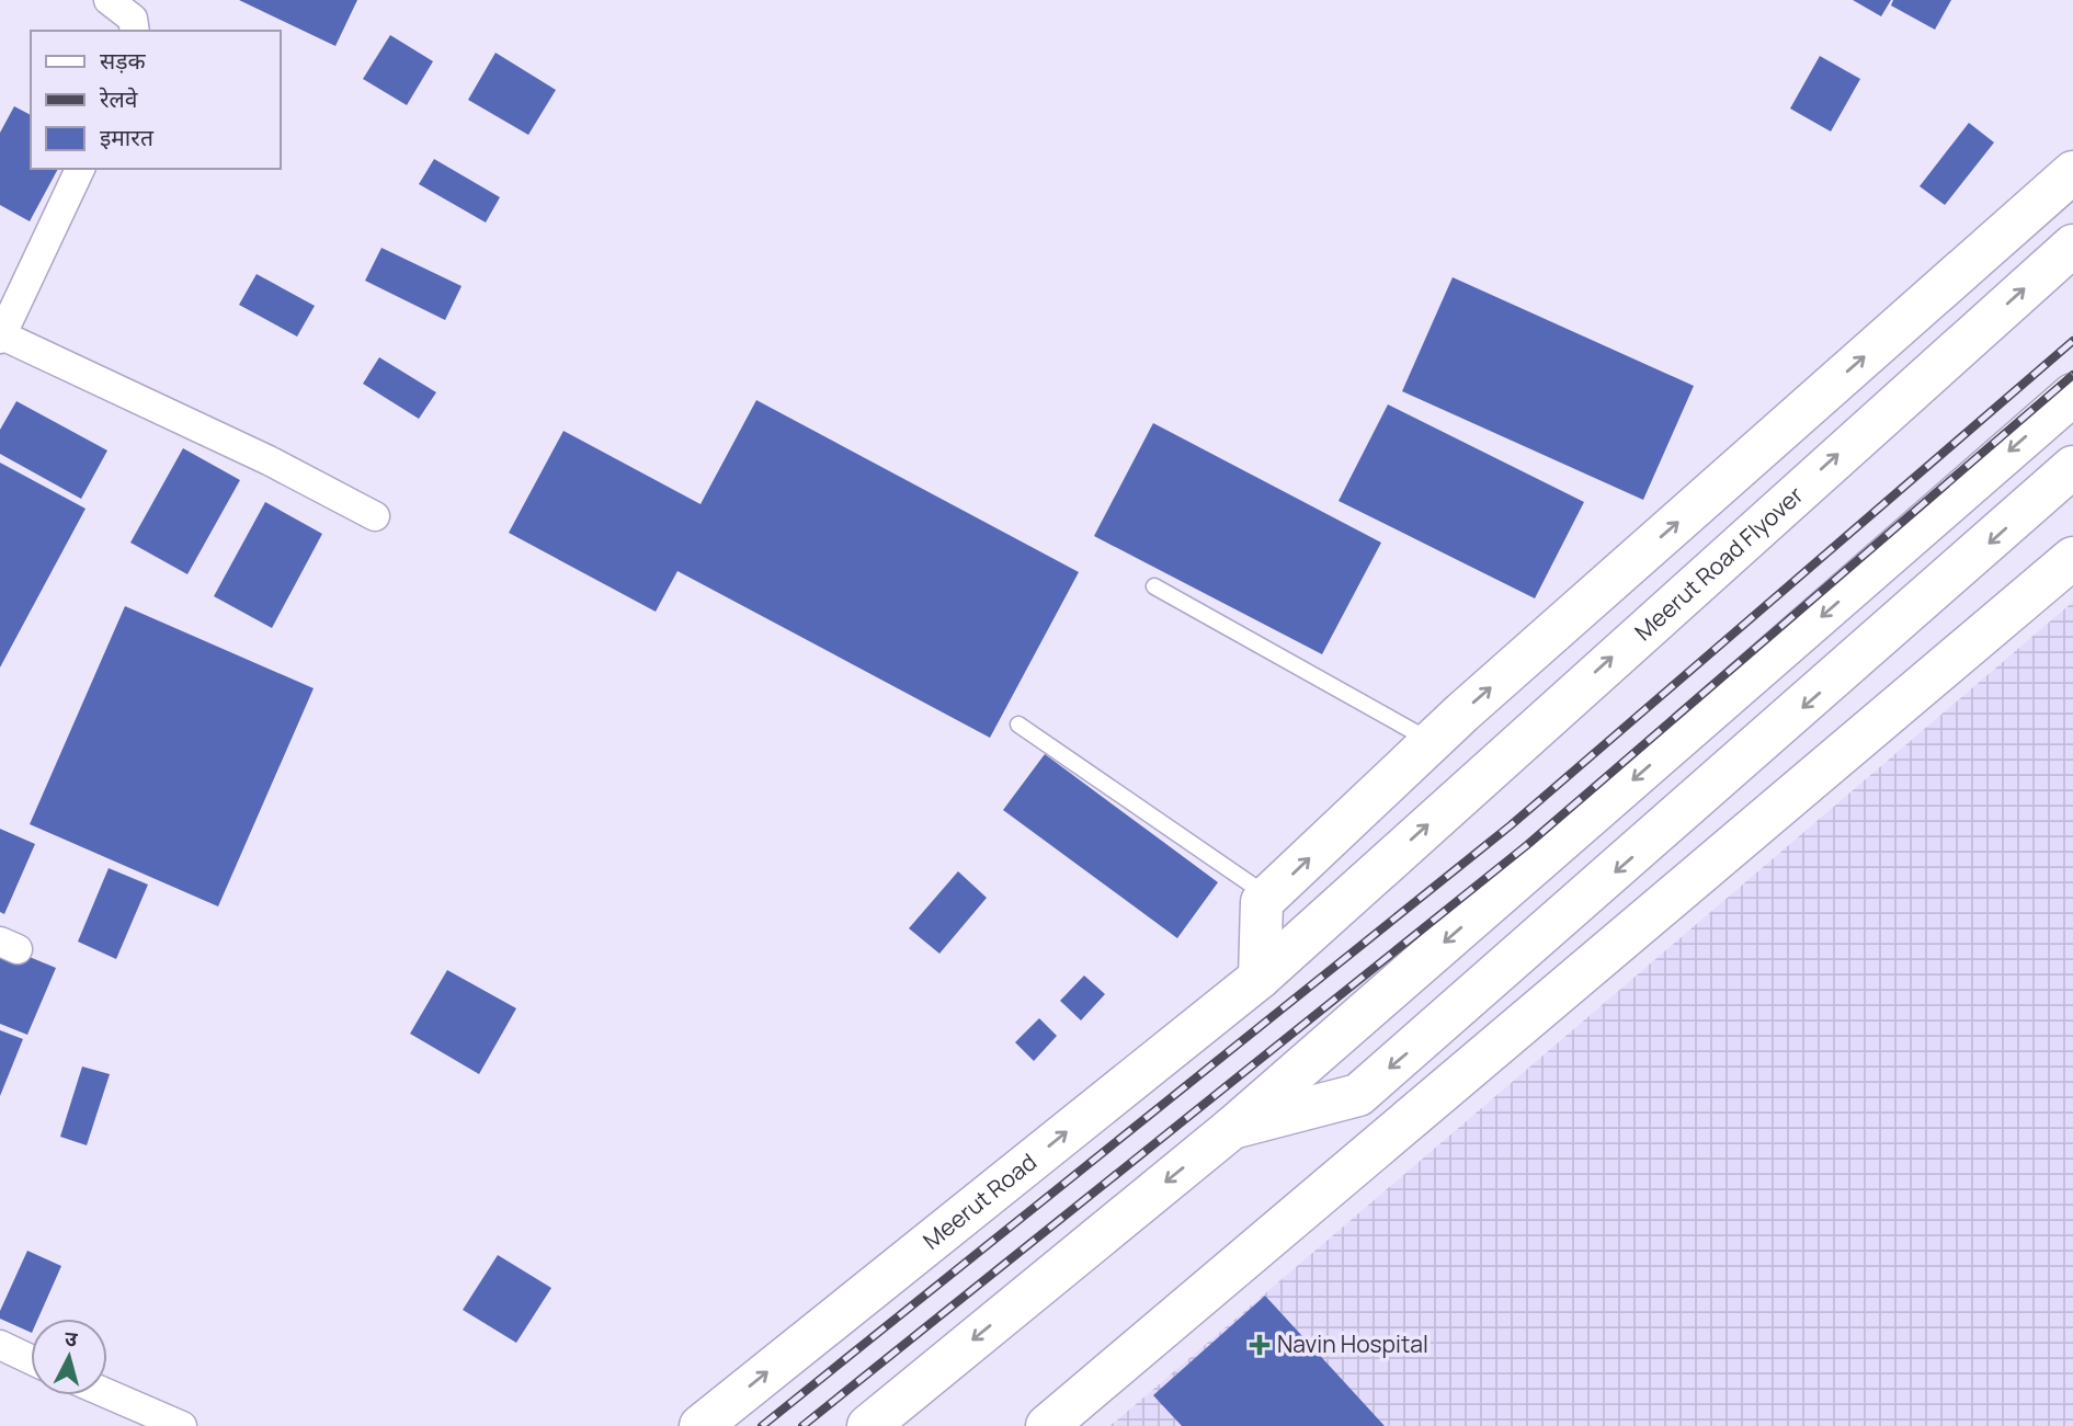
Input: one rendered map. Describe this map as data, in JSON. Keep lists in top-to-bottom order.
{
  "streets": {
    "street": ["Meerut Road Flyover", "Meerut Road"]
  },
  "crossings": [
    ["Meerut Road Flyover", "Meerut Road"]
  ],
  "places": {
    "health": ["Navin Hospital"]
  },
  "legend": ["सड़क", "रेलवे", "इमारत"],
  "north": "top"
}
